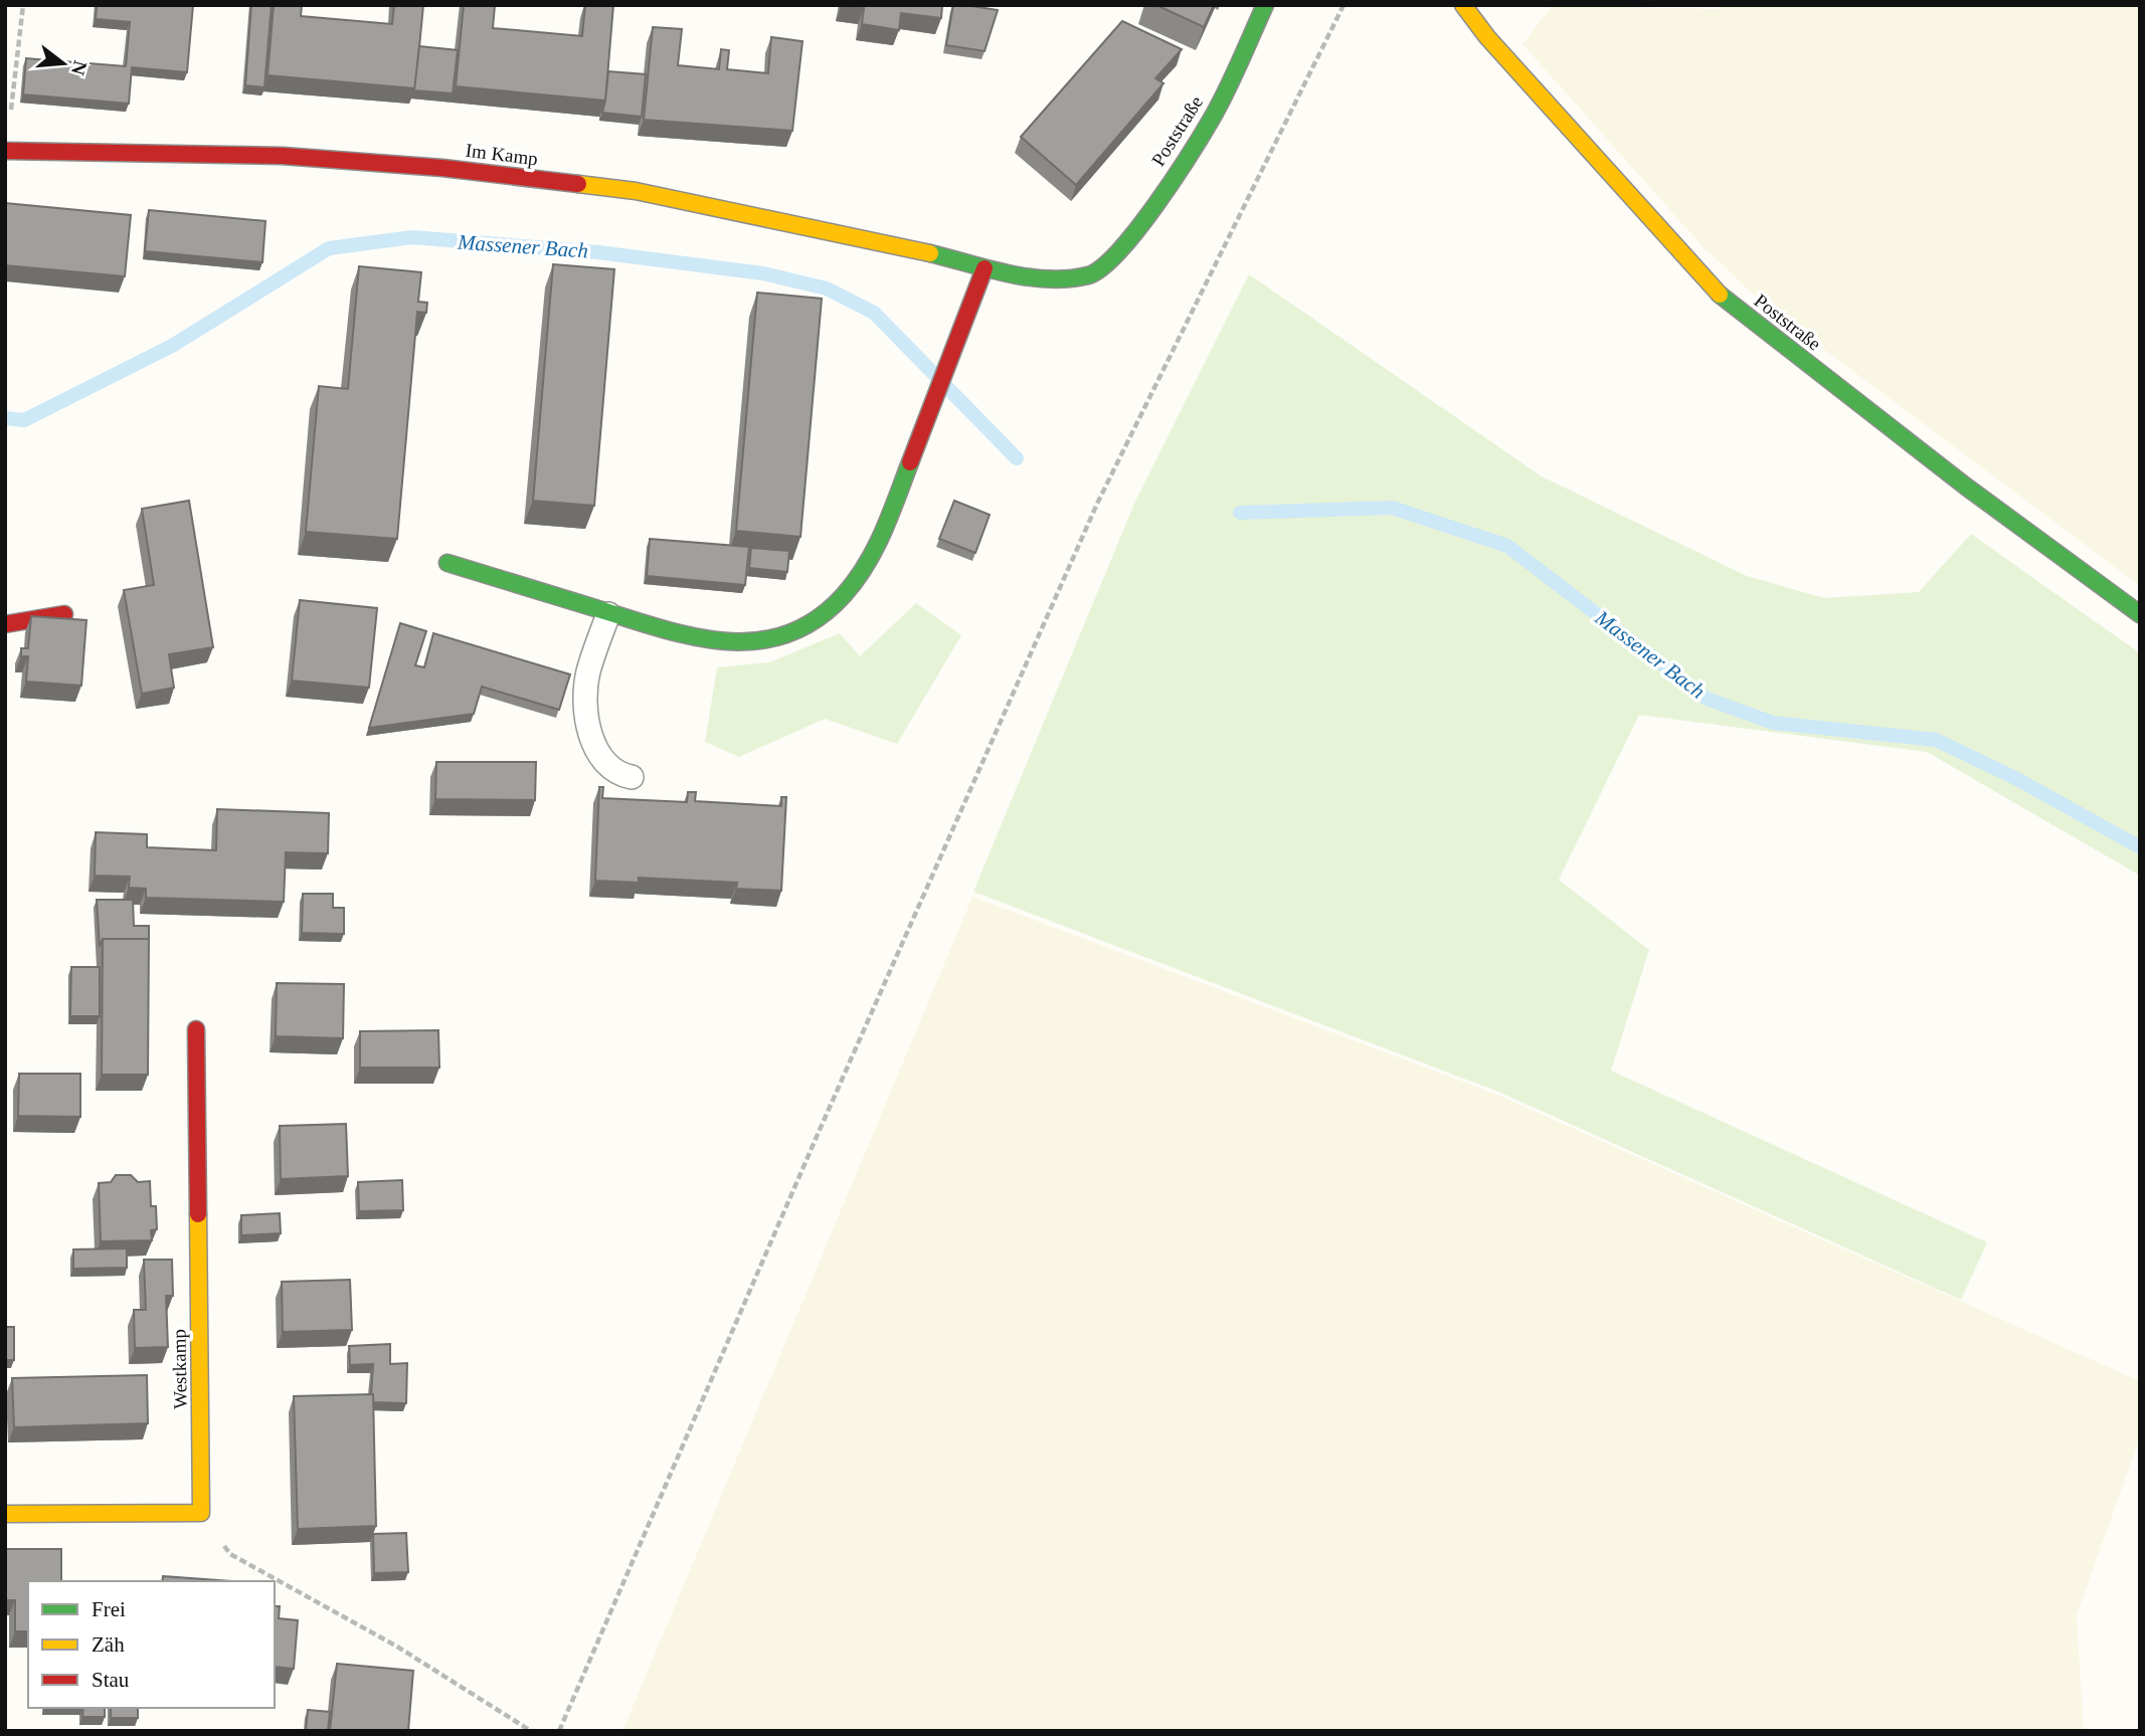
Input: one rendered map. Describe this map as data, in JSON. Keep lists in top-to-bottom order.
{
  "streets": {
    "street": ["Poststraße", "Im Kamp", "Westkamp"]
  },
  "crossings": [
    ["Poststraße", "Im Kamp"]
  ],
  "water": ["Massener Bach"],
  "legend": ["Frei", "Zäh", "Stau"],
  "north": "right"
}
